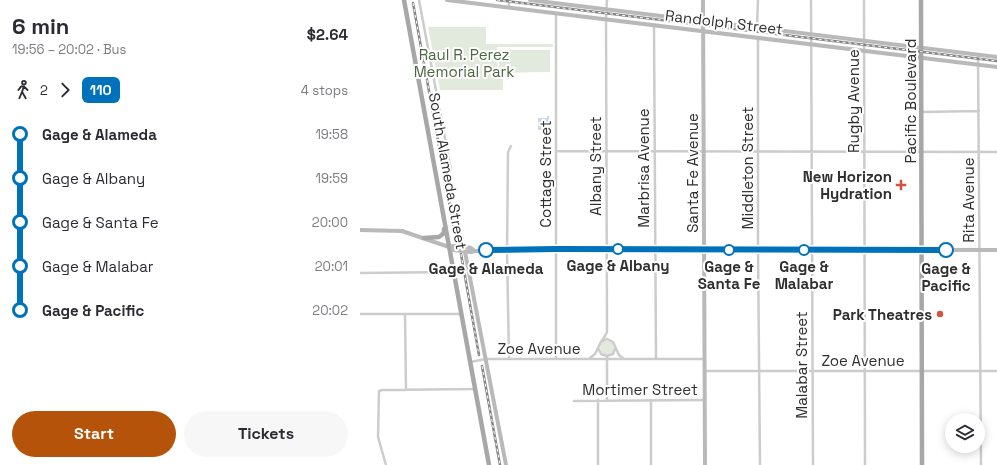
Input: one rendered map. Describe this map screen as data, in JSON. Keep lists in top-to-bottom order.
{
  "streets": {
    "main road": ["Pacific Boulevard", "South Alameda Street"],
    "street": [
      "Randolph Street",
      "Rugby Avenue",
      "Albany Street",
      "Marbrisa Avenue",
      "Middleton Street",
      "Santa Fe Avenue",
      "Cottage Street",
      "Rita Avenue",
      "Zoe Avenue",
      "Malabar Street",
      "Mortimer Street"
    ]
  },
  "crossings": [
    ["Randolph Street", "Rugby Avenue"],
    ["Randolph Street", "Pacific Boulevard"],
    ["Randolph Street", "Albany Street"],
    ["Randolph Street", "Marbrisa Avenue"],
    ["Randolph Street", "Middleton Street"],
    ["Randolph Street", "Santa Fe Avenue"],
    ["Randolph Street", "Cottage Street"],
    ["Randolph Street", "Rita Avenue"],
    ["Randolph Street", "Malabar Street"],
    ["Rugby Avenue", "Zoe Avenue"],
    ["Pacific Boulevard", "Zoe Avenue"],
    ["Albany Street", "Zoe Avenue"],
    ["Marbrisa Avenue", "Zoe Avenue"],
    ["Middleton Street", "Zoe Avenue"],
    ["South Alameda Street", "Zoe Avenue"],
    ["Santa Fe Avenue", "Zoe Avenue"],
    ["Santa Fe Avenue", "Mortimer Street"],
    ["Cottage Street", "Zoe Avenue"],
    ["Rita Avenue", "Zoe Avenue"],
    ["Zoe Avenue", "Malabar Street"]
  ],
  "parks": ["Raul R. Perez Memorial Park"],
  "places": {
    "health": ["New Horizon Hydration"],
    "other": [
      "Gage & Albany",
      "Gage & Alameda",
      "Gage & Santa Fe",
      "Gage & Malabar",
      "Gage & Pacific",
      "Park Theatres"
    ]
  },
  "lines": ["bus line 110"],
  "page": {
    "heading": ["6 min", "19:56 – 20:02 · Bus", "$2.64"],
    "legs": ["2", "110", "4 stops"],
    "list": [
      {
        "name": "Gage & Alameda",
        "value": "19:58"
      },
      {
        "name": "Gage & Albany",
        "value": "19:59"
      },
      {
        "name": "Gage & Santa Fe",
        "value": "20:00"
      },
      {
        "name": "Gage & Malabar",
        "value": "20:01"
      },
      {
        "name": "Gage & Pacific",
        "value": "20:02"
      }
    ],
    "buttons": ["Start", "Tickets"]
  }
}
